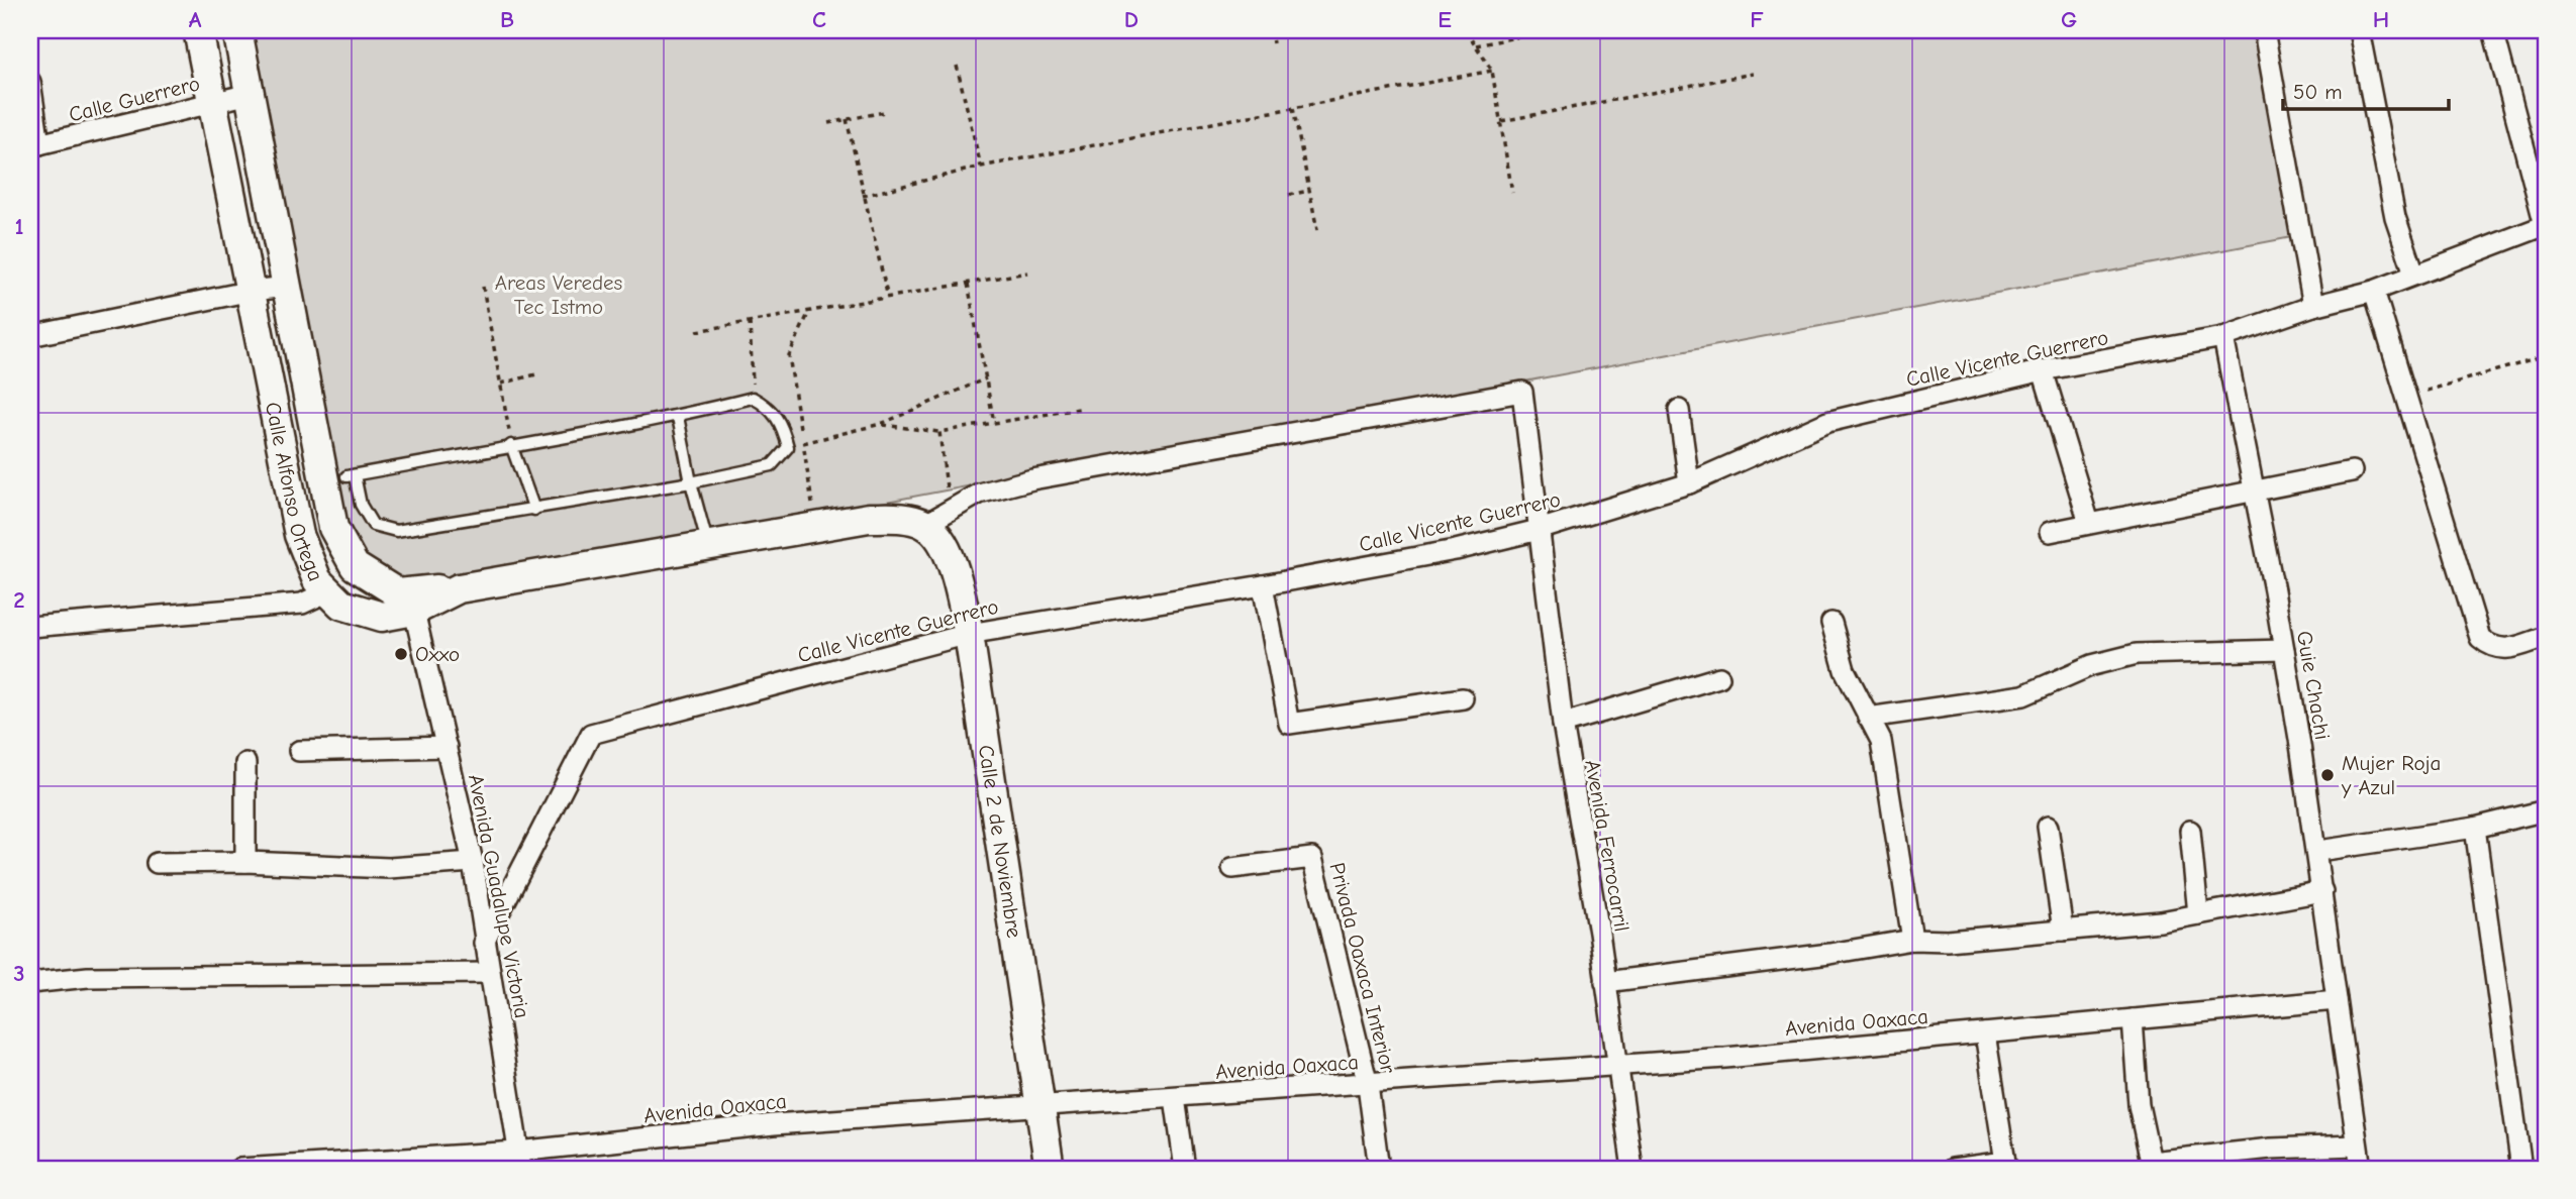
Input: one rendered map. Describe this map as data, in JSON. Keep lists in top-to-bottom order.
{
  "streets": {
    "street": [
      "Calle Guerrero",
      "Calle Vicente Guerrero",
      "Calle Alfonso Ortega",
      "Guie Chachi",
      "Calle 2 de Noviembre",
      "Avenida Ferrocarril",
      "Avenida Guadalupe Victoria",
      "Privada Oaxaca Interior",
      "Avenida Oaxaca"
    ]
  },
  "crossings": [
    ["Calle Guerrero", "Calle Alfonso Ortega"],
    ["Calle Vicente Guerrero", "Guie Chachi"],
    ["Calle Vicente Guerrero", "Calle 2 de Noviembre"],
    ["Calle Vicente Guerrero", "Avenida Ferrocarril"],
    ["Calle Vicente Guerrero", "Avenida Guadalupe Victoria"],
    ["Calle Alfonso Ortega", "Avenida Guadalupe Victoria"],
    ["Guie Chachi", "Avenida Oaxaca"],
    ["Calle 2 de Noviembre", "Avenida Ferrocarril"],
    ["Calle 2 de Noviembre", "Avenida Oaxaca"],
    ["Avenida Ferrocarril", "Avenida Oaxaca"],
    ["Avenida Guadalupe Victoria", "Avenida Oaxaca"],
    ["Privada Oaxaca Interior", "Avenida Oaxaca"]
  ],
  "parks": ["Areas Veredes Tec Istmo"],
  "places": ["Oxxo", "Mujer Roja y Azul"],
  "scale_bar": "50 m",
  "grid": {
    "columns": [
      "A",
      "B",
      "C",
      "D",
      "E",
      "F",
      "G",
      "H"
    ],
    "rows": ["1", "2", "3"]
  }
}
